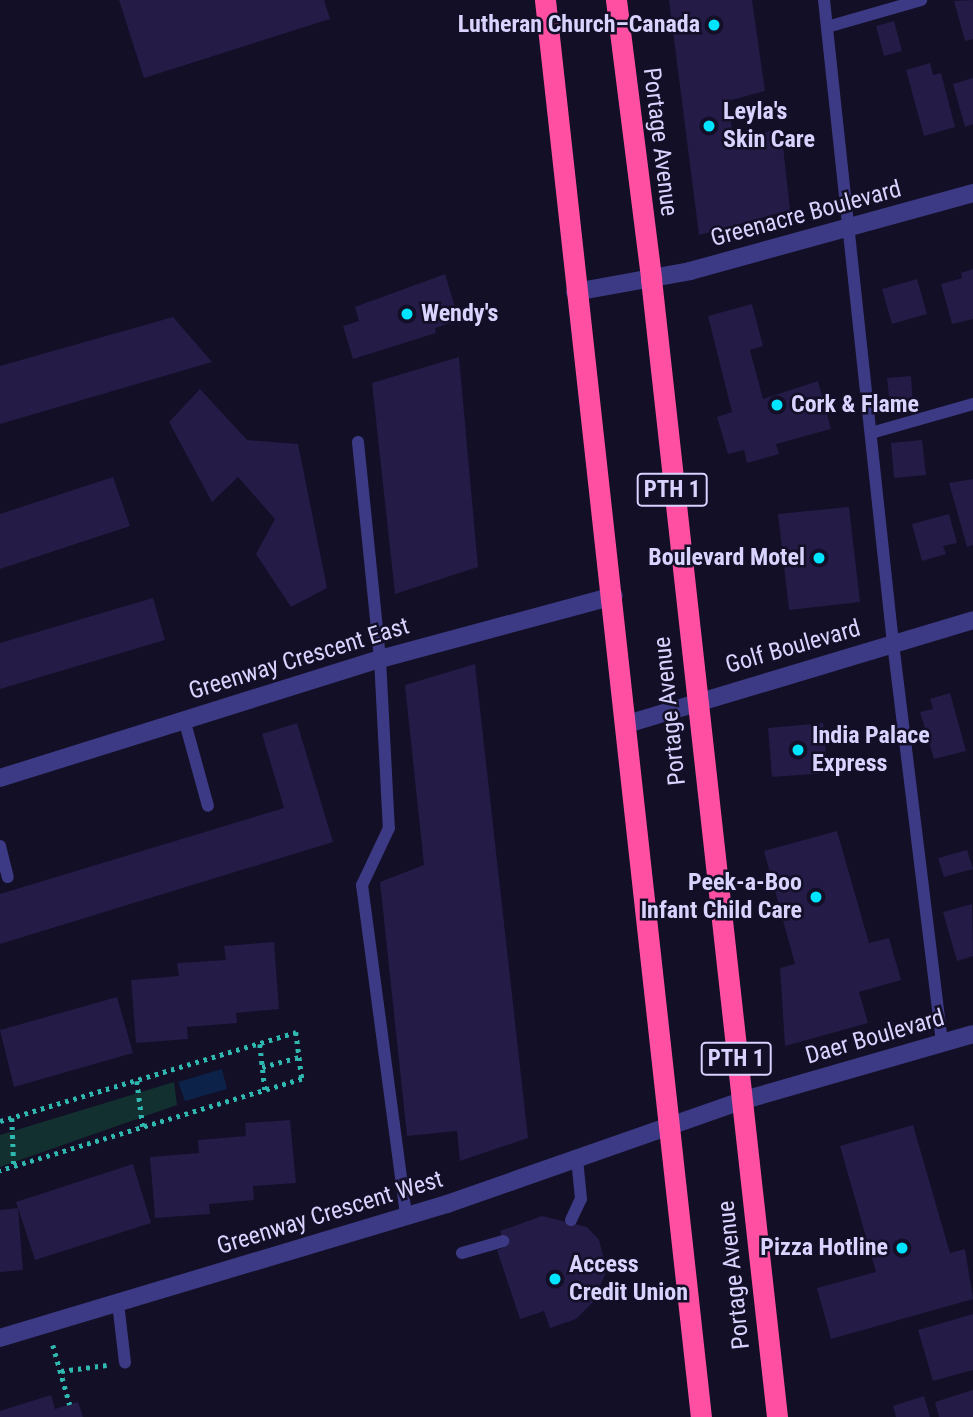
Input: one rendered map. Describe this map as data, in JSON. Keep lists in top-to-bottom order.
{
  "streets": {
    "highway": ["Portage Avenue", "PTH 1"],
    "street": [
      "Greenacre Boulevard",
      "Golf Boulevard",
      "Greenway Crescent East",
      "Daer Boulevard",
      "Greenway Crescent West"
    ]
  },
  "crossings": [
    ["Portage Avenue", "Greenacre Boulevard"],
    ["Portage Avenue", "Golf Boulevard"],
    ["Portage Avenue", "Greenway Crescent East"],
    ["Portage Avenue", "Daer Boulevard"],
    ["Portage Avenue", "Greenway Crescent West"],
    ["Daer Boulevard", "Greenway Crescent West"]
  ],
  "places": [
    "Lutheran Church–Canada",
    "Leyla's Skin Care",
    "Wendy's",
    "Cork & Flame",
    "Boulevard Motel",
    "India Palace Express",
    "Peek-a-Boo Infant Child Care",
    "Pizza Hotline",
    "Access Credit Union"
  ]
}
